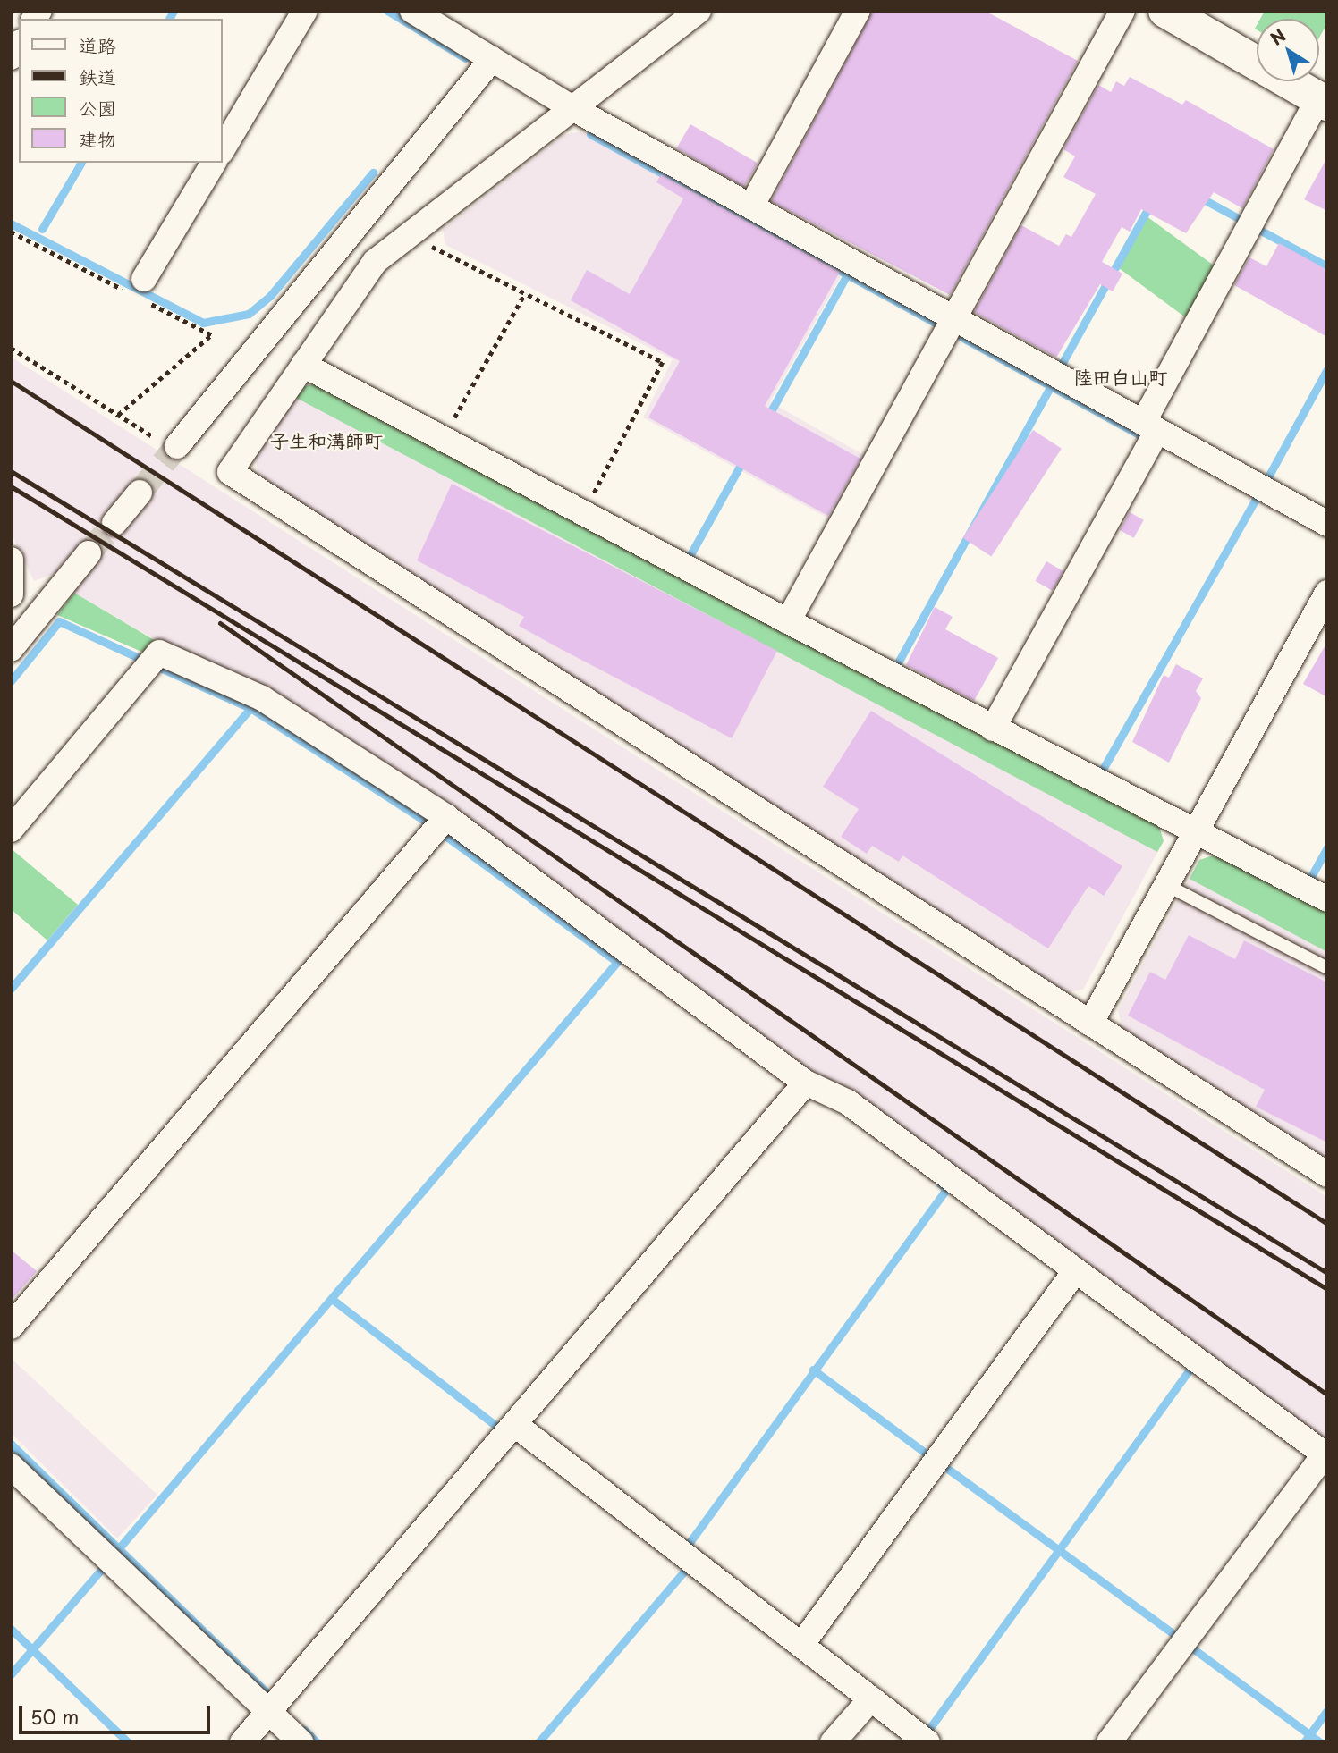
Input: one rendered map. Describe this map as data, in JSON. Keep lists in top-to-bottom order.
{
  "districts": ["陸田白山町", "子生和溝師町"],
  "legend": [
    "道路",
    "鉄道",
    "公園",
    "建物"
  ],
  "scale_bar": "50 m",
  "north": "top left"
}
